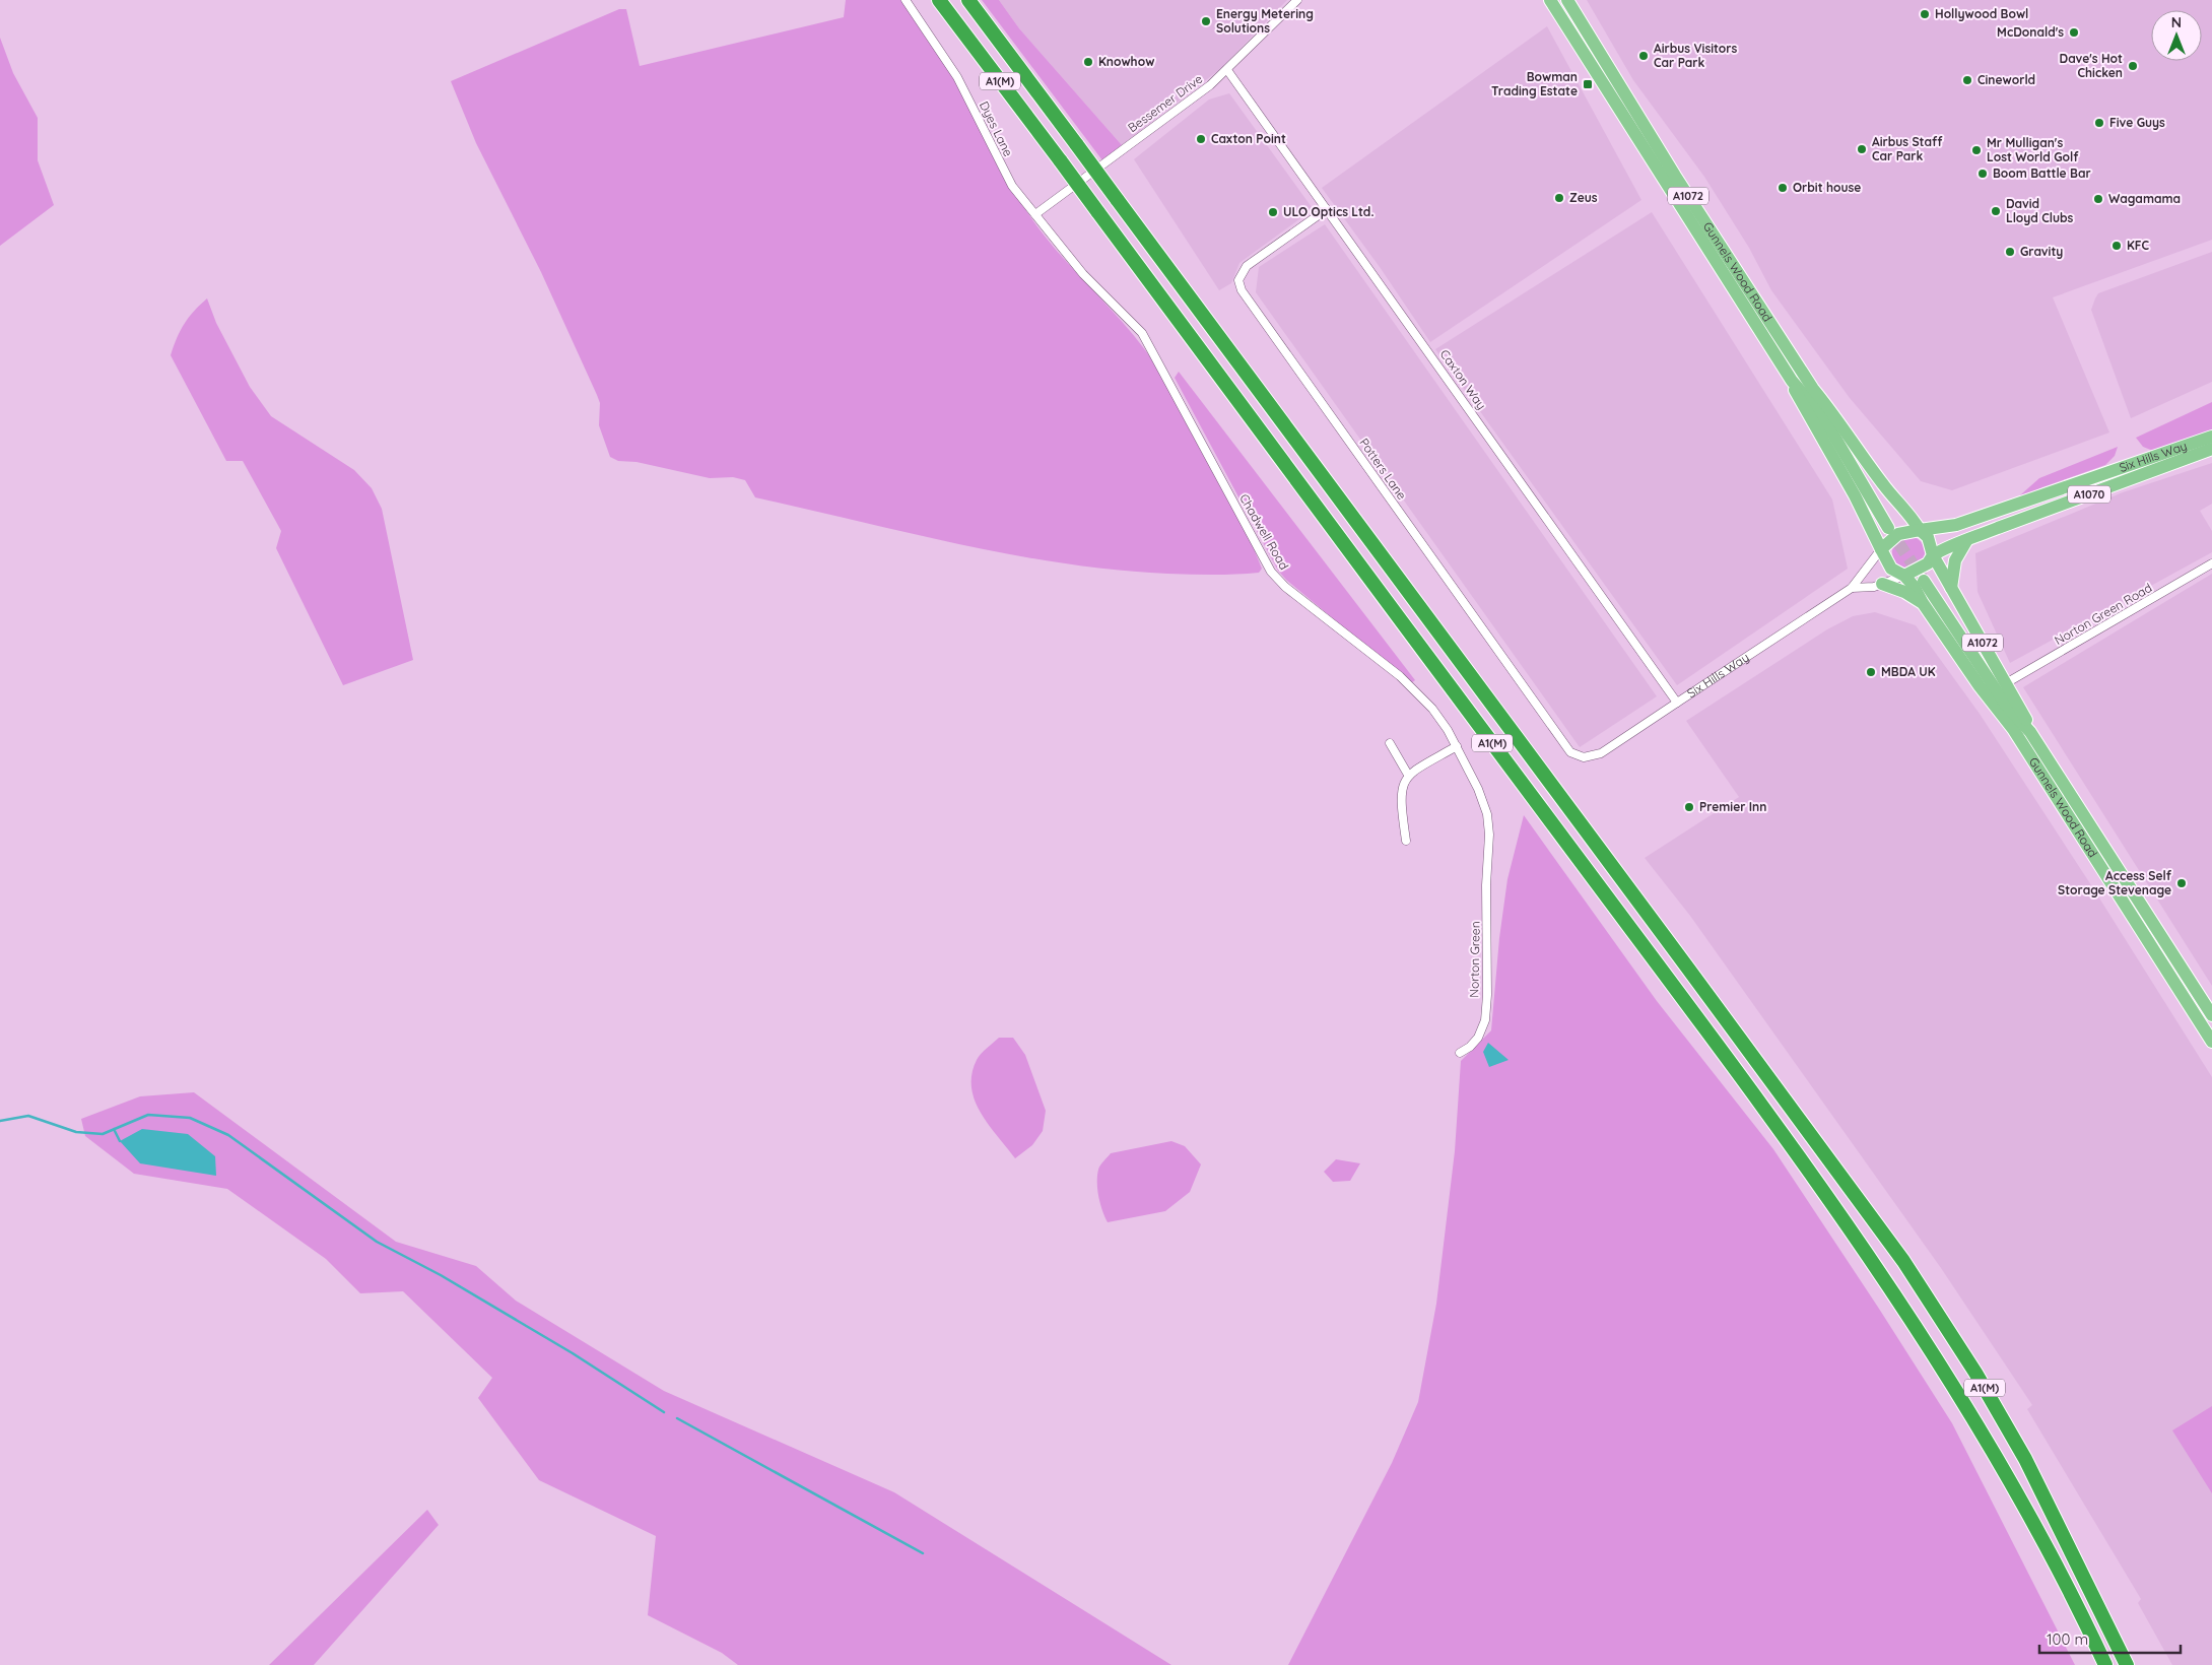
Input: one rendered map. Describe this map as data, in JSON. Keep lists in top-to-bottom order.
{
  "streets": {
    "highway": ["A1(M)"],
    "main road": [
      "A1072",
      "Gunnels Wood Road",
      "Six Hills Way",
      "A1070"
    ],
    "street": [
      "Bessemer Drive",
      "Dyes Lane",
      "Caxton Way",
      "Potters Lane",
      "Chadwell Road",
      "Norton Green Road",
      "Norton Green"
    ]
  },
  "crossings": [
    ["Bessemer Drive", "Dyes Lane"],
    ["Bessemer Drive", "Caxton Way"],
    ["Bessemer Drive", "Chadwell Road"],
    ["Dyes Lane", "Chadwell Road"],
    ["Gunnels Wood Road", "Six Hills Way"],
    ["Gunnels Wood Road", "Norton Green Road"],
    ["Caxton Way", "Six Hills Way"],
    ["Caxton Way", "Potters Lane"],
    ["Six Hills Way", "Potters Lane"],
    ["Chadwell Road", "Norton Green"]
  ],
  "places": {
    "other": [
      "Hollywood Bowl",
      "Energy Metering Solutions",
      "McDonald's",
      "Airbus Visitors Car Park",
      "Knowhow",
      "Dave's Hot Chicken",
      "Cineworld",
      "Five Guys",
      "Caxton Point",
      "Airbus Staff Car Park",
      "Mr Mulligan's Lost World Golf",
      "Boom Battle Bar",
      "Orbit house",
      "Zeus",
      "Wagamama",
      "David Lloyd Clubs",
      "ULO Optics Ltd.",
      "KFC",
      "Gravity",
      "MBDA UK",
      "Premier Inn",
      "Access Self Storage Stevenage"
    ],
    "transit": ["Bowman Trading Estate"]
  },
  "scale_bar": "100 m",
  "north": "top"
}
